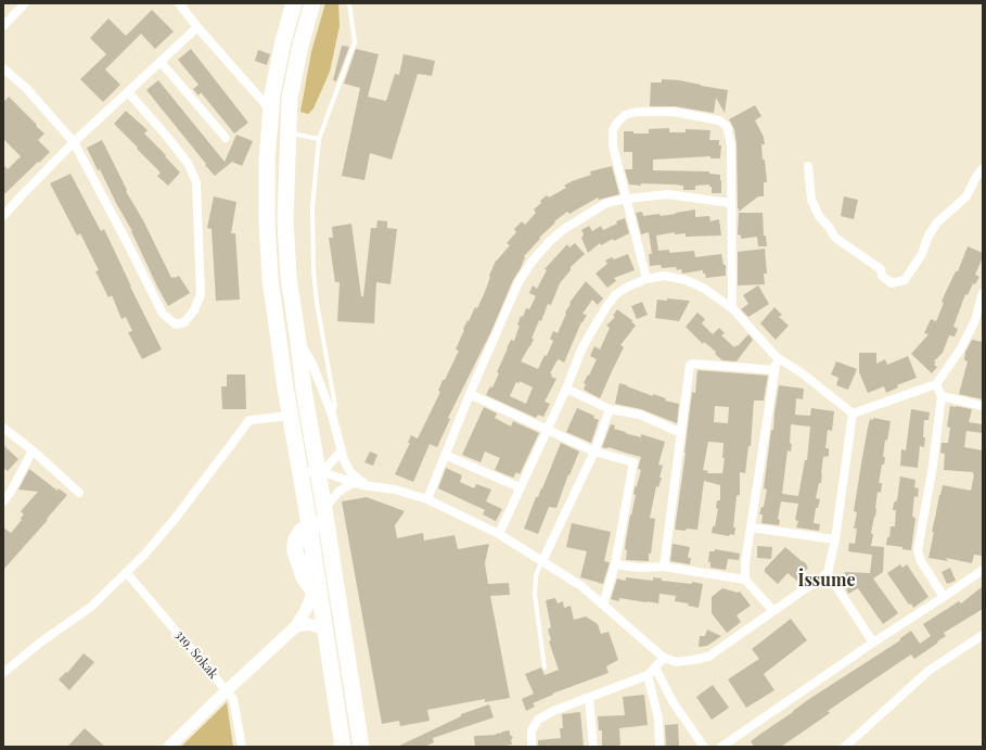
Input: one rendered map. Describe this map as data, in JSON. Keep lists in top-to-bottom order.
{
  "streets": {
    "street": ["319. Sokak"]
  },
  "districts": ["İssume"]
}
